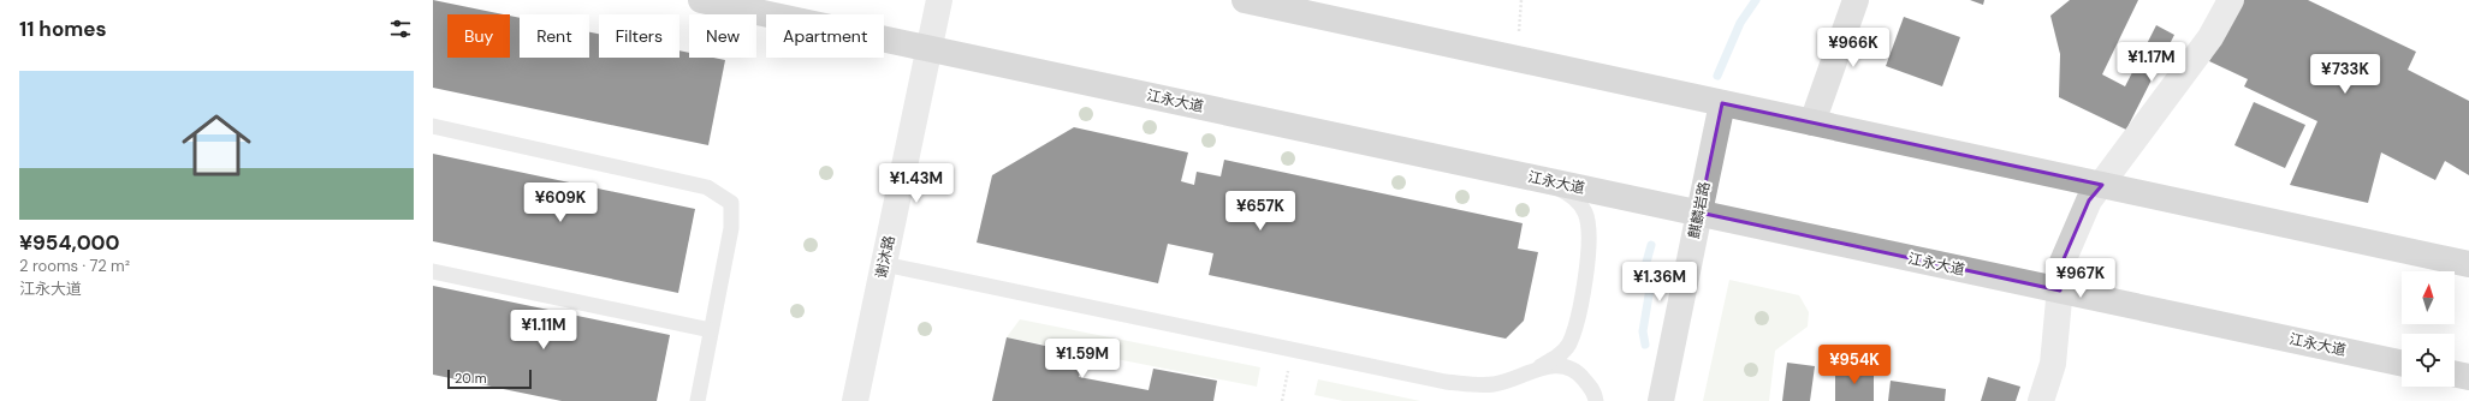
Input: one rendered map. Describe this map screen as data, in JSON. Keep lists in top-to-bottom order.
{
  "streets": {
    "main road": ["江永大道", "麒麟岩路"],
    "street": ["谢沐路"]
  },
  "crossings": [
    ["江永大道", "麒麟岩路"],
    ["江永大道", "谢沐路"]
  ],
  "scale_bar": "20 m",
  "north": "top",
  "page": {
    "heading": "11 homes",
    "chip": [
      "Buy",
      "Rent",
      "Filters",
      "New",
      "Apartment"
    ],
    "price": [
      "¥966K",
      "¥1.17M",
      "¥733K",
      "¥1.43M",
      "¥609K",
      "¥657K",
      "¥967K",
      "¥1.36M",
      "¥1.11M",
      "¥1.59M",
      "¥954K"
    ],
    "list": [
      {
        "name": "¥954,000",
        "note": "2 rooms · 72 m² · 江永大道"
      }
    ],
    "scale": "20 m"
  }
}
